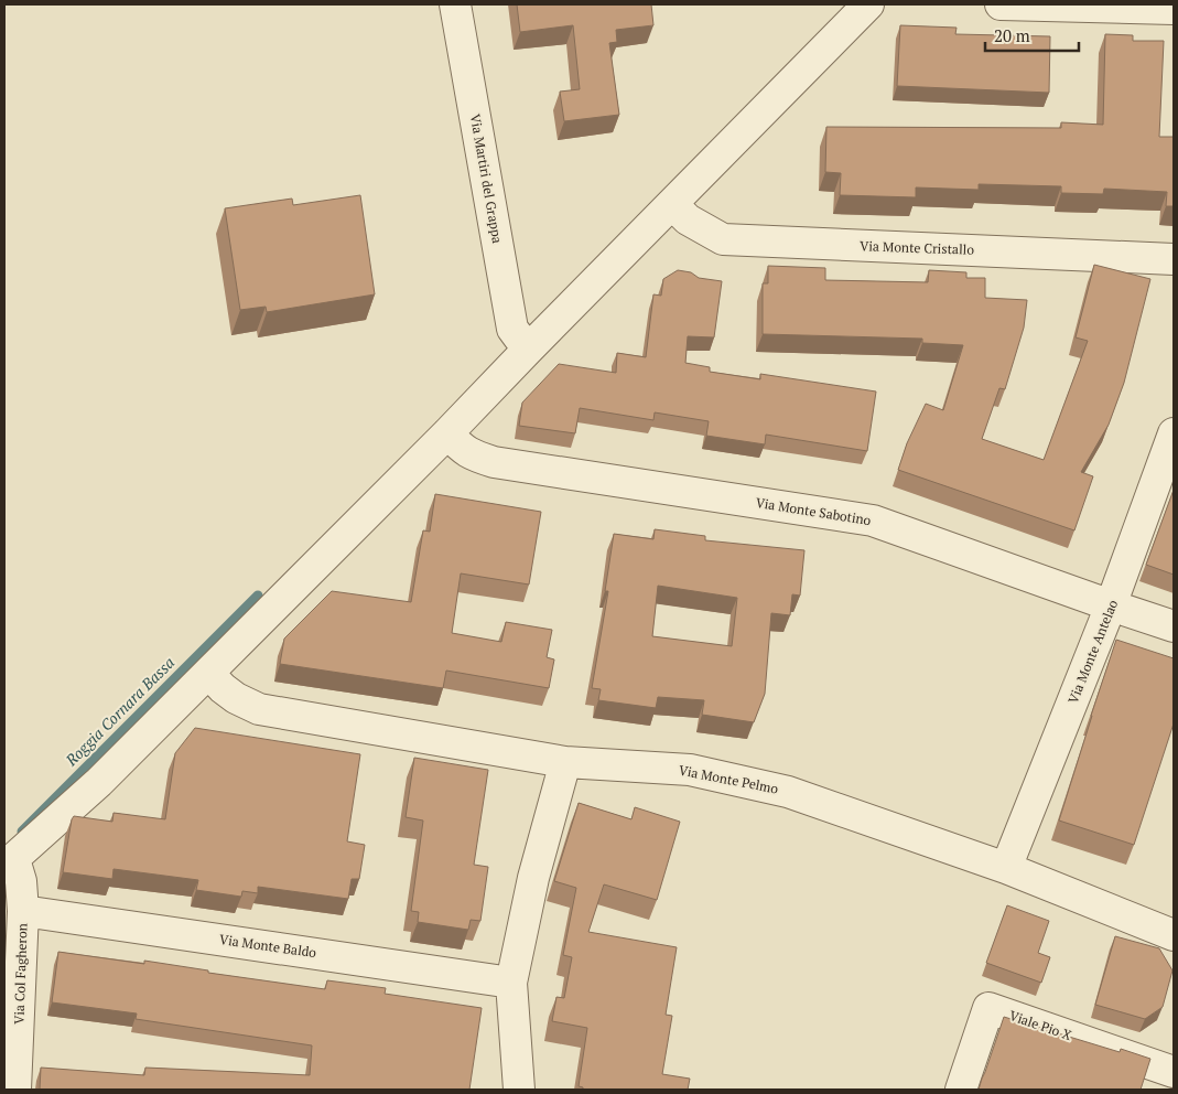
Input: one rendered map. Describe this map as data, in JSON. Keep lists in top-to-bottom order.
{
  "streets": {
    "street": [
      "Via Martiri del Grappa",
      "Via Monte Cristallo",
      "Via Monte Sabotino",
      "Via Monte Antelao",
      "Via Monte Pelmo",
      "Via Monte Baldo",
      "Via Col Fagheron",
      "Viale Pio X"
    ]
  },
  "crossings": [
    ["Via Monte Sabotino", "Via Monte Antelao"],
    ["Via Monte Antelao", "Via Monte Pelmo"],
    ["Via Monte Baldo", "Via Col Fagheron"]
  ],
  "water": ["Roggia Cornara Bassa"],
  "scale_bar": "20 m"
}
